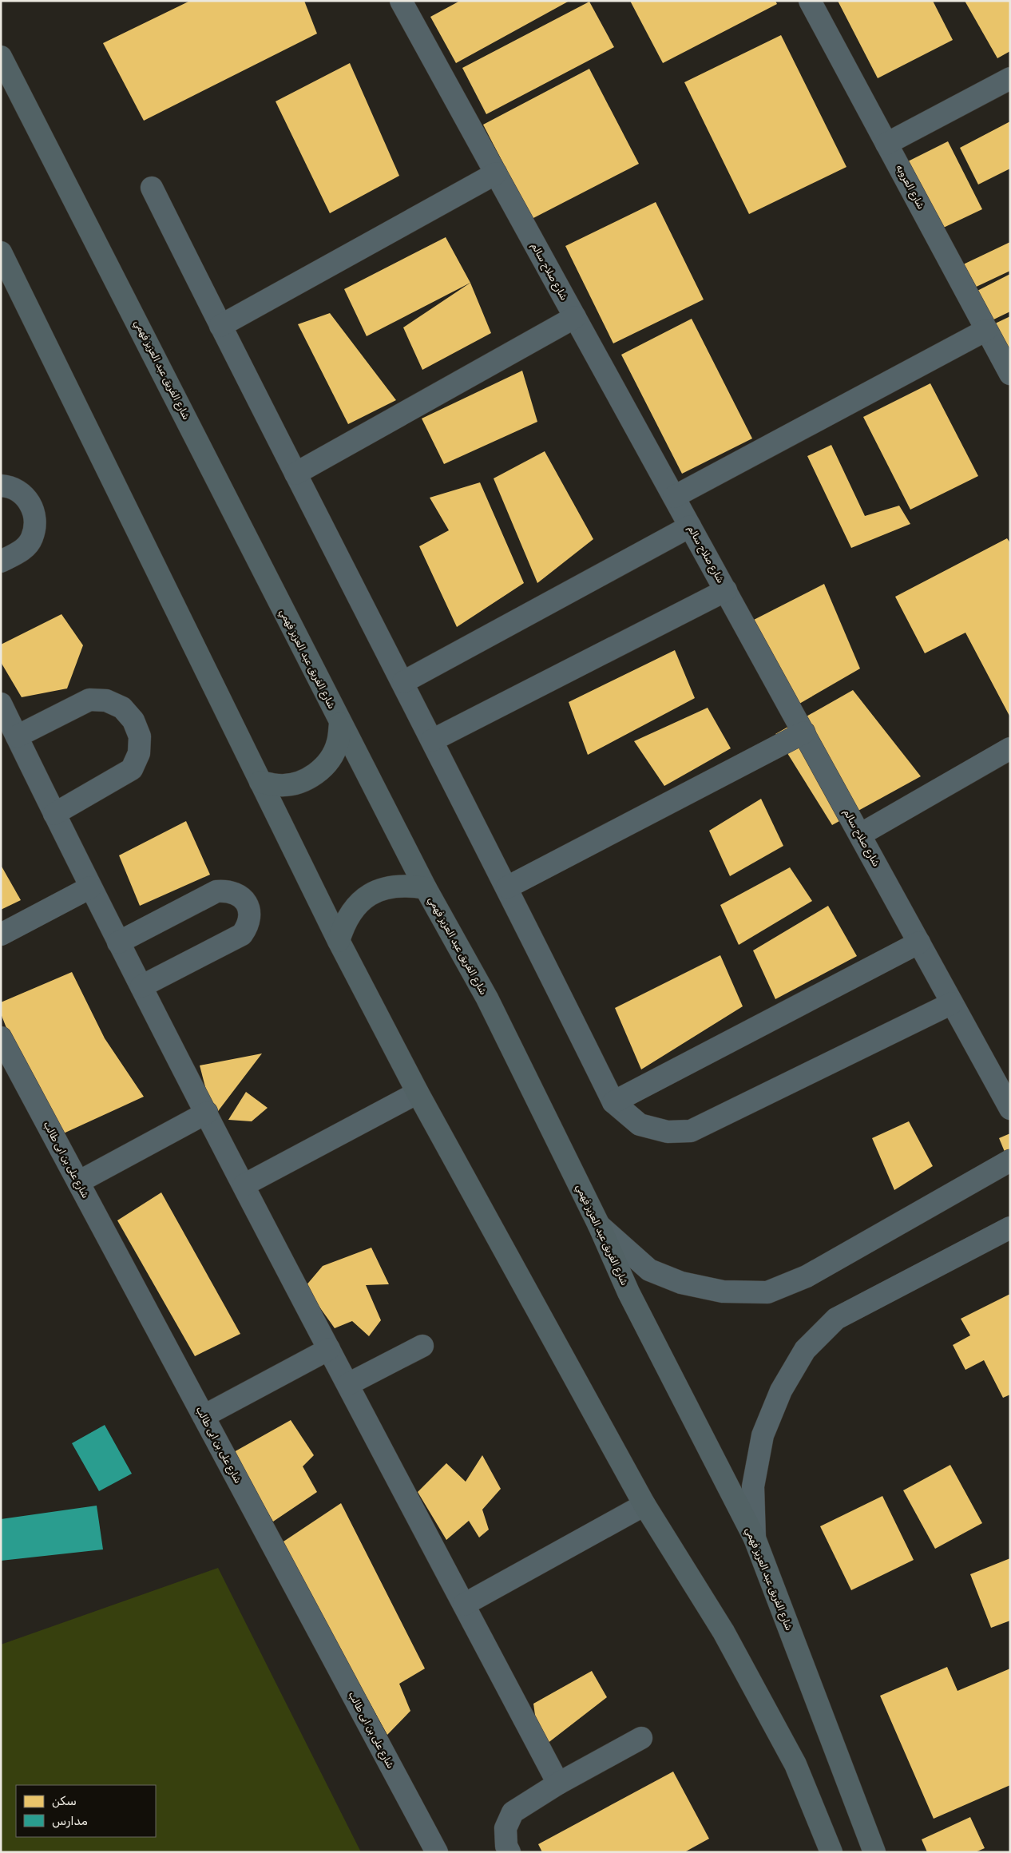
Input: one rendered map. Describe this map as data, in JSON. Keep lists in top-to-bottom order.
{
  "streets": {
    "main road": ["شارع الفريق عبد العزيز فهمي"],
    "street": ["شارع العروبه", "شارع صلاح سالم", "شارع على بن ابى طالب"]
  },
  "legend": ["سكن", "مدارس"]
}
